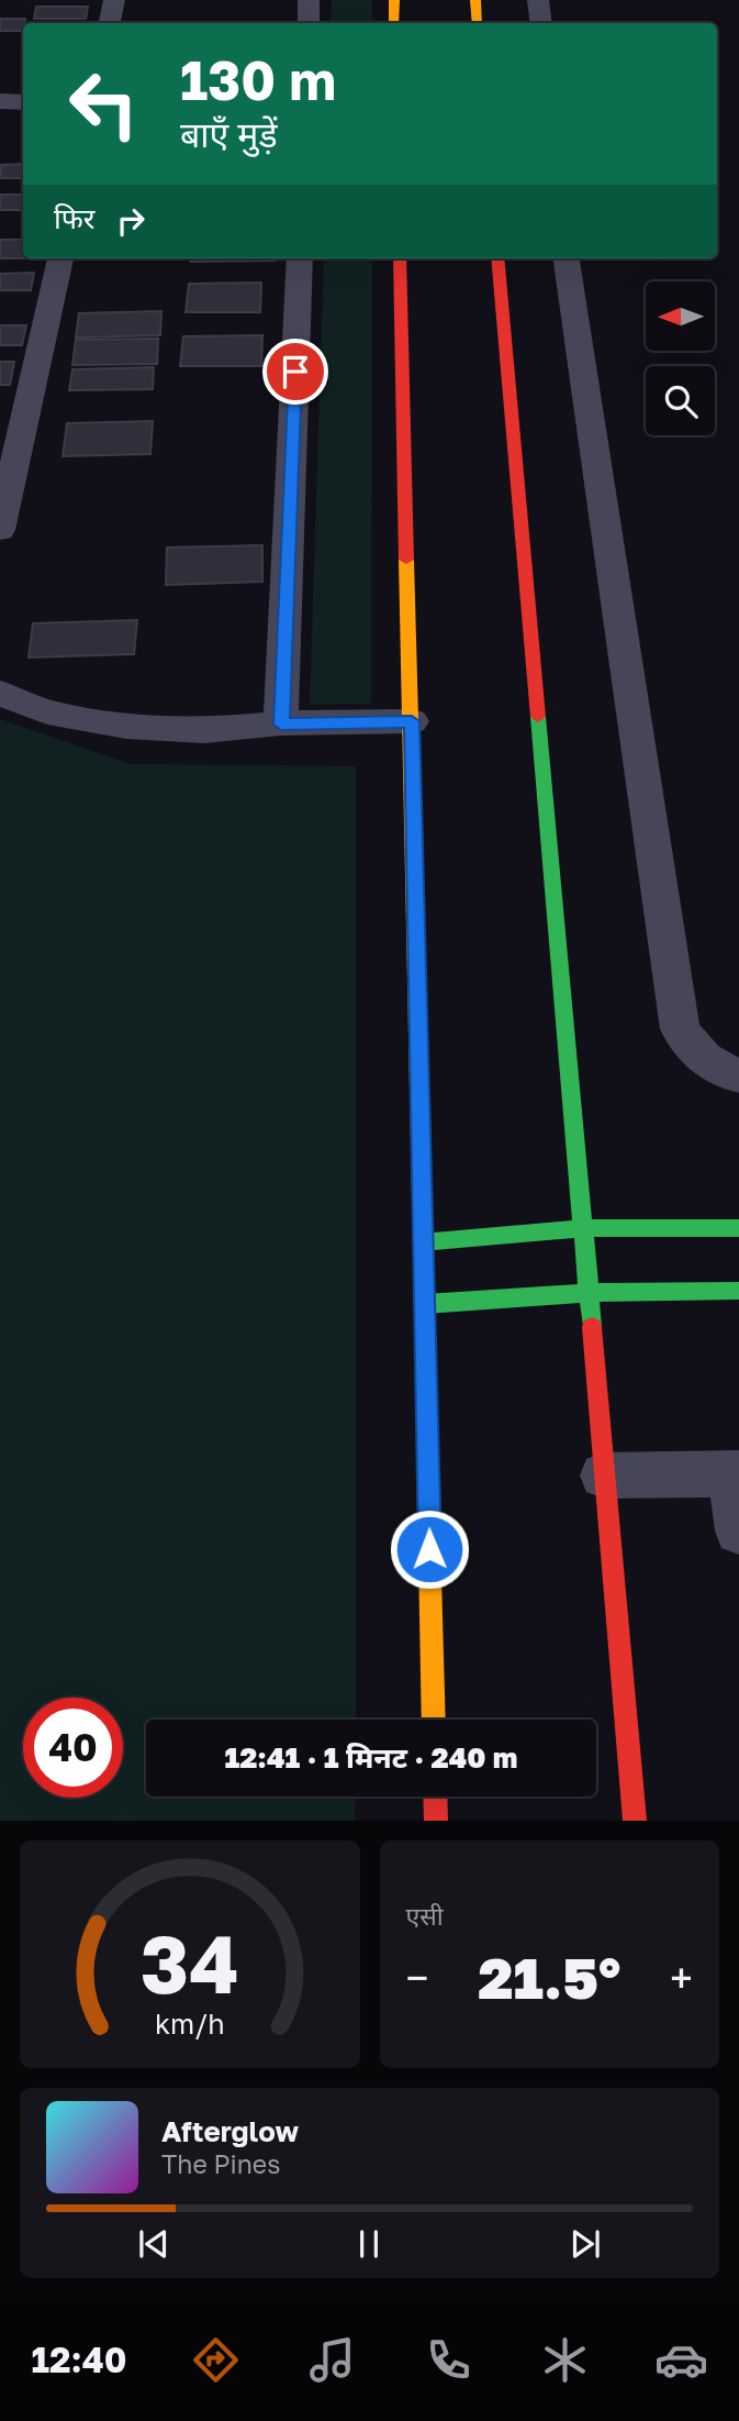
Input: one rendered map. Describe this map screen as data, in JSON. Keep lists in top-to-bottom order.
{
  "north": "left",
  "page": {
    "turn": ["130 m", "बाएँ मुड़ें"],
    "then": "फिर",
    "limit": "40",
    "trip": "12:41 · 1 मिनट · 240 m",
    "tile": "एसी",
    "heat": ["−", "21.5°", "+"],
    "song": ["Afterglow", "The Pines"],
    "tabs": "12:40",
    "gauge": ["34", "km/h"]
  }
}
